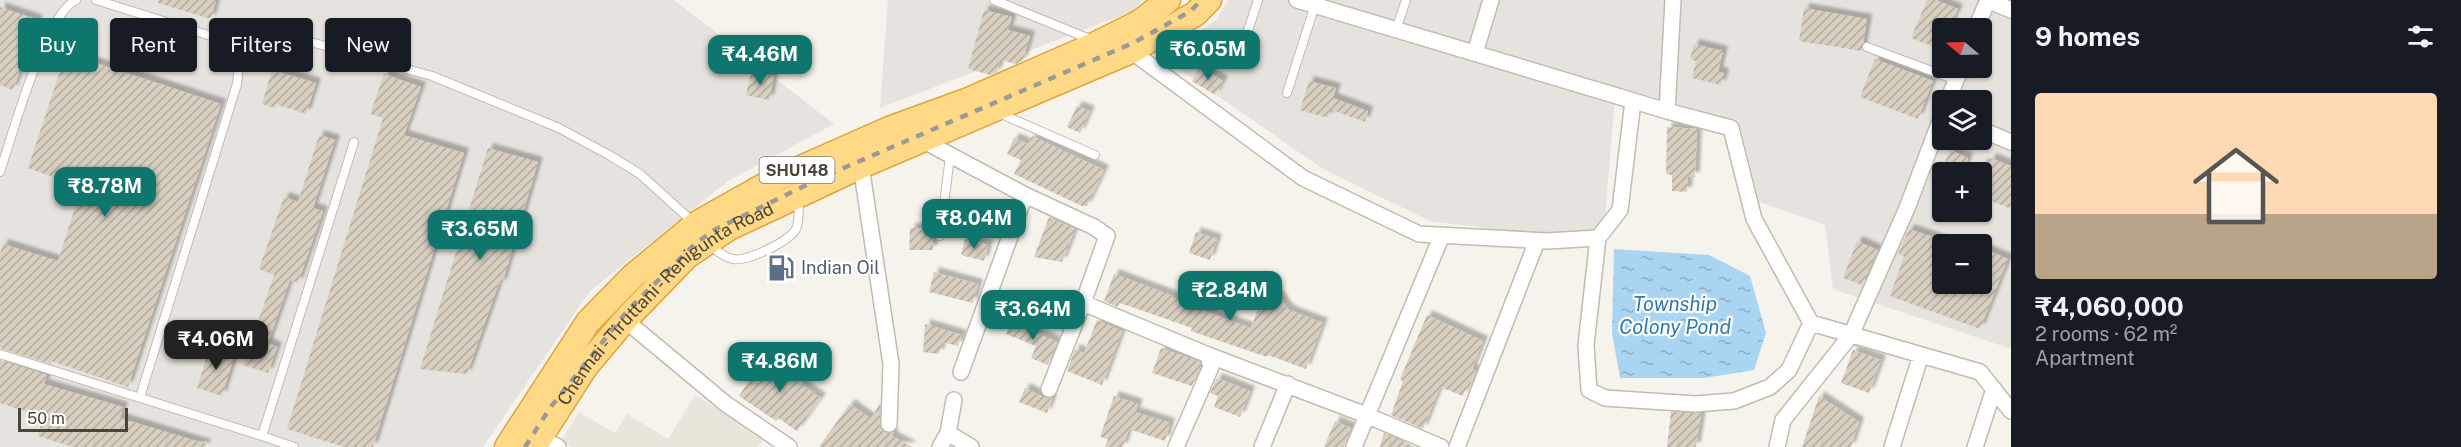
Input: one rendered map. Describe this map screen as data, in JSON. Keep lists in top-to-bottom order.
{
  "streets": {
    "highway": ["SHU148", "Chennai - Tiruttani - Renigunta Road"]
  },
  "water": ["Township Colony Pond"],
  "places": {
    "fuel station": ["Indian Oil"]
  },
  "scale_bar": "50 m",
  "north": "left",
  "page": {
    "heading": "9 homes",
    "map_buttons": ["+", "−"],
    "chip": [
      "Buy",
      "Rent",
      "Filters",
      "New"
    ],
    "price": [
      "₹6.05M",
      "₹4.46M",
      "₹8.78M",
      "₹8.04M",
      "₹3.65M",
      "₹2.84M",
      "₹3.64M",
      "₹4.06M",
      "₹4.86M"
    ],
    "list": [
      {
        "name": "₹4,060,000",
        "note": "2 rooms · 62 m² · Apartment"
      }
    ],
    "scale": "50 m"
  }
}
